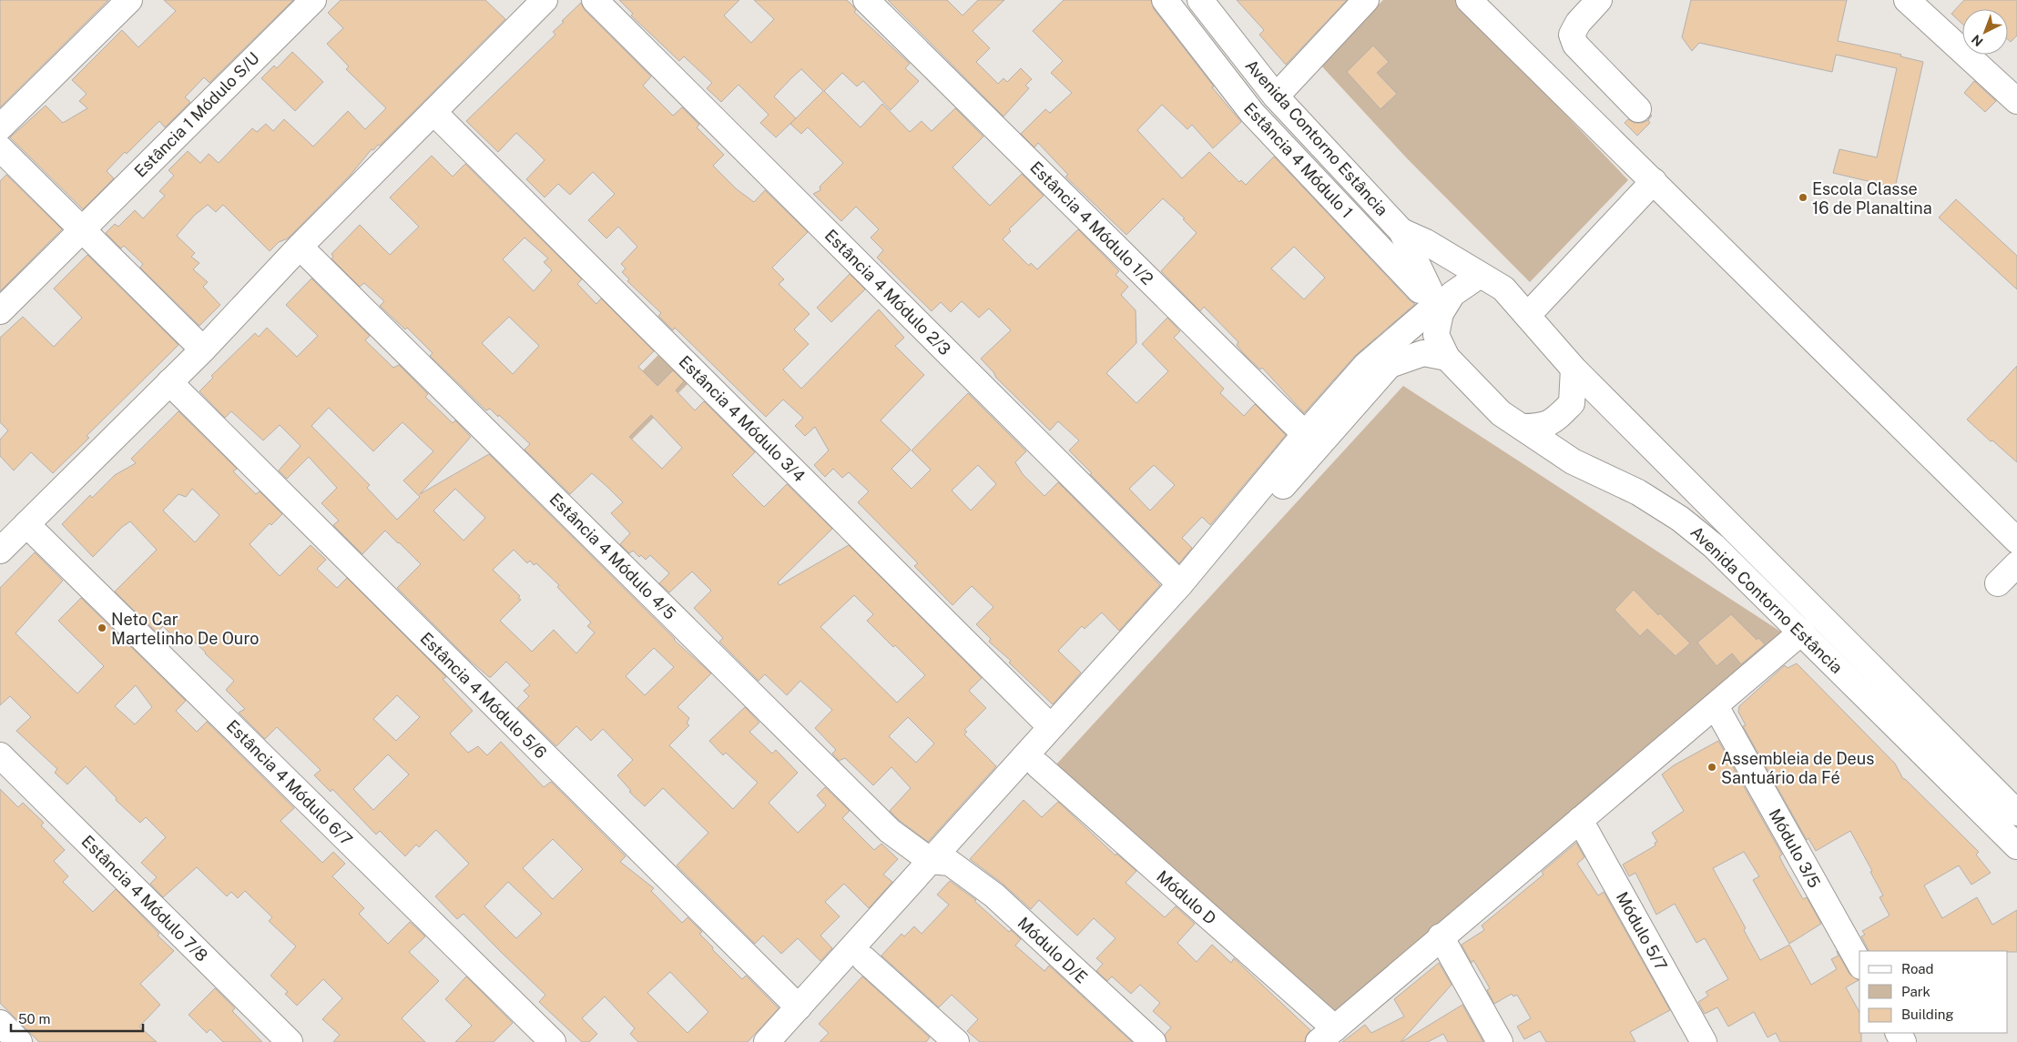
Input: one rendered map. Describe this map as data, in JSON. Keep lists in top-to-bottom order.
{
  "streets": {
    "street": [
      "Estância 1 Módulo S/U",
      "Avenida Contorno Estância",
      "Estância 4 Módulo 1",
      "Estância 4 Módulo 1/2",
      "Estância 4 Módulo 2/3",
      "Estância 4 Módulo 3/4",
      "Estância 4 Módulo 4/5",
      "Estância 4 Módulo 5/6",
      "Estância 4 Módulo 6/7",
      "Módulo 3/5",
      "Módulo D",
      "Estância 4 Módulo 7/8",
      "Módulo 5/7",
      "Módulo D/E"
    ]
  },
  "crossings": [
    ["Avenida Contorno Estância", "Estância 4 Módulo 1"],
    ["Estância 4 Módulo 4/5", "Módulo D/E"]
  ],
  "places": ["Escola Classe 16 de Planaltina", "Neto Car Martelinho De Ouro", "Assembleia de Deus Santuário da Fé"],
  "legend": ["Road", "Park", "Building"],
  "scale_bar": "50 m",
  "north": "bottom left"
}
